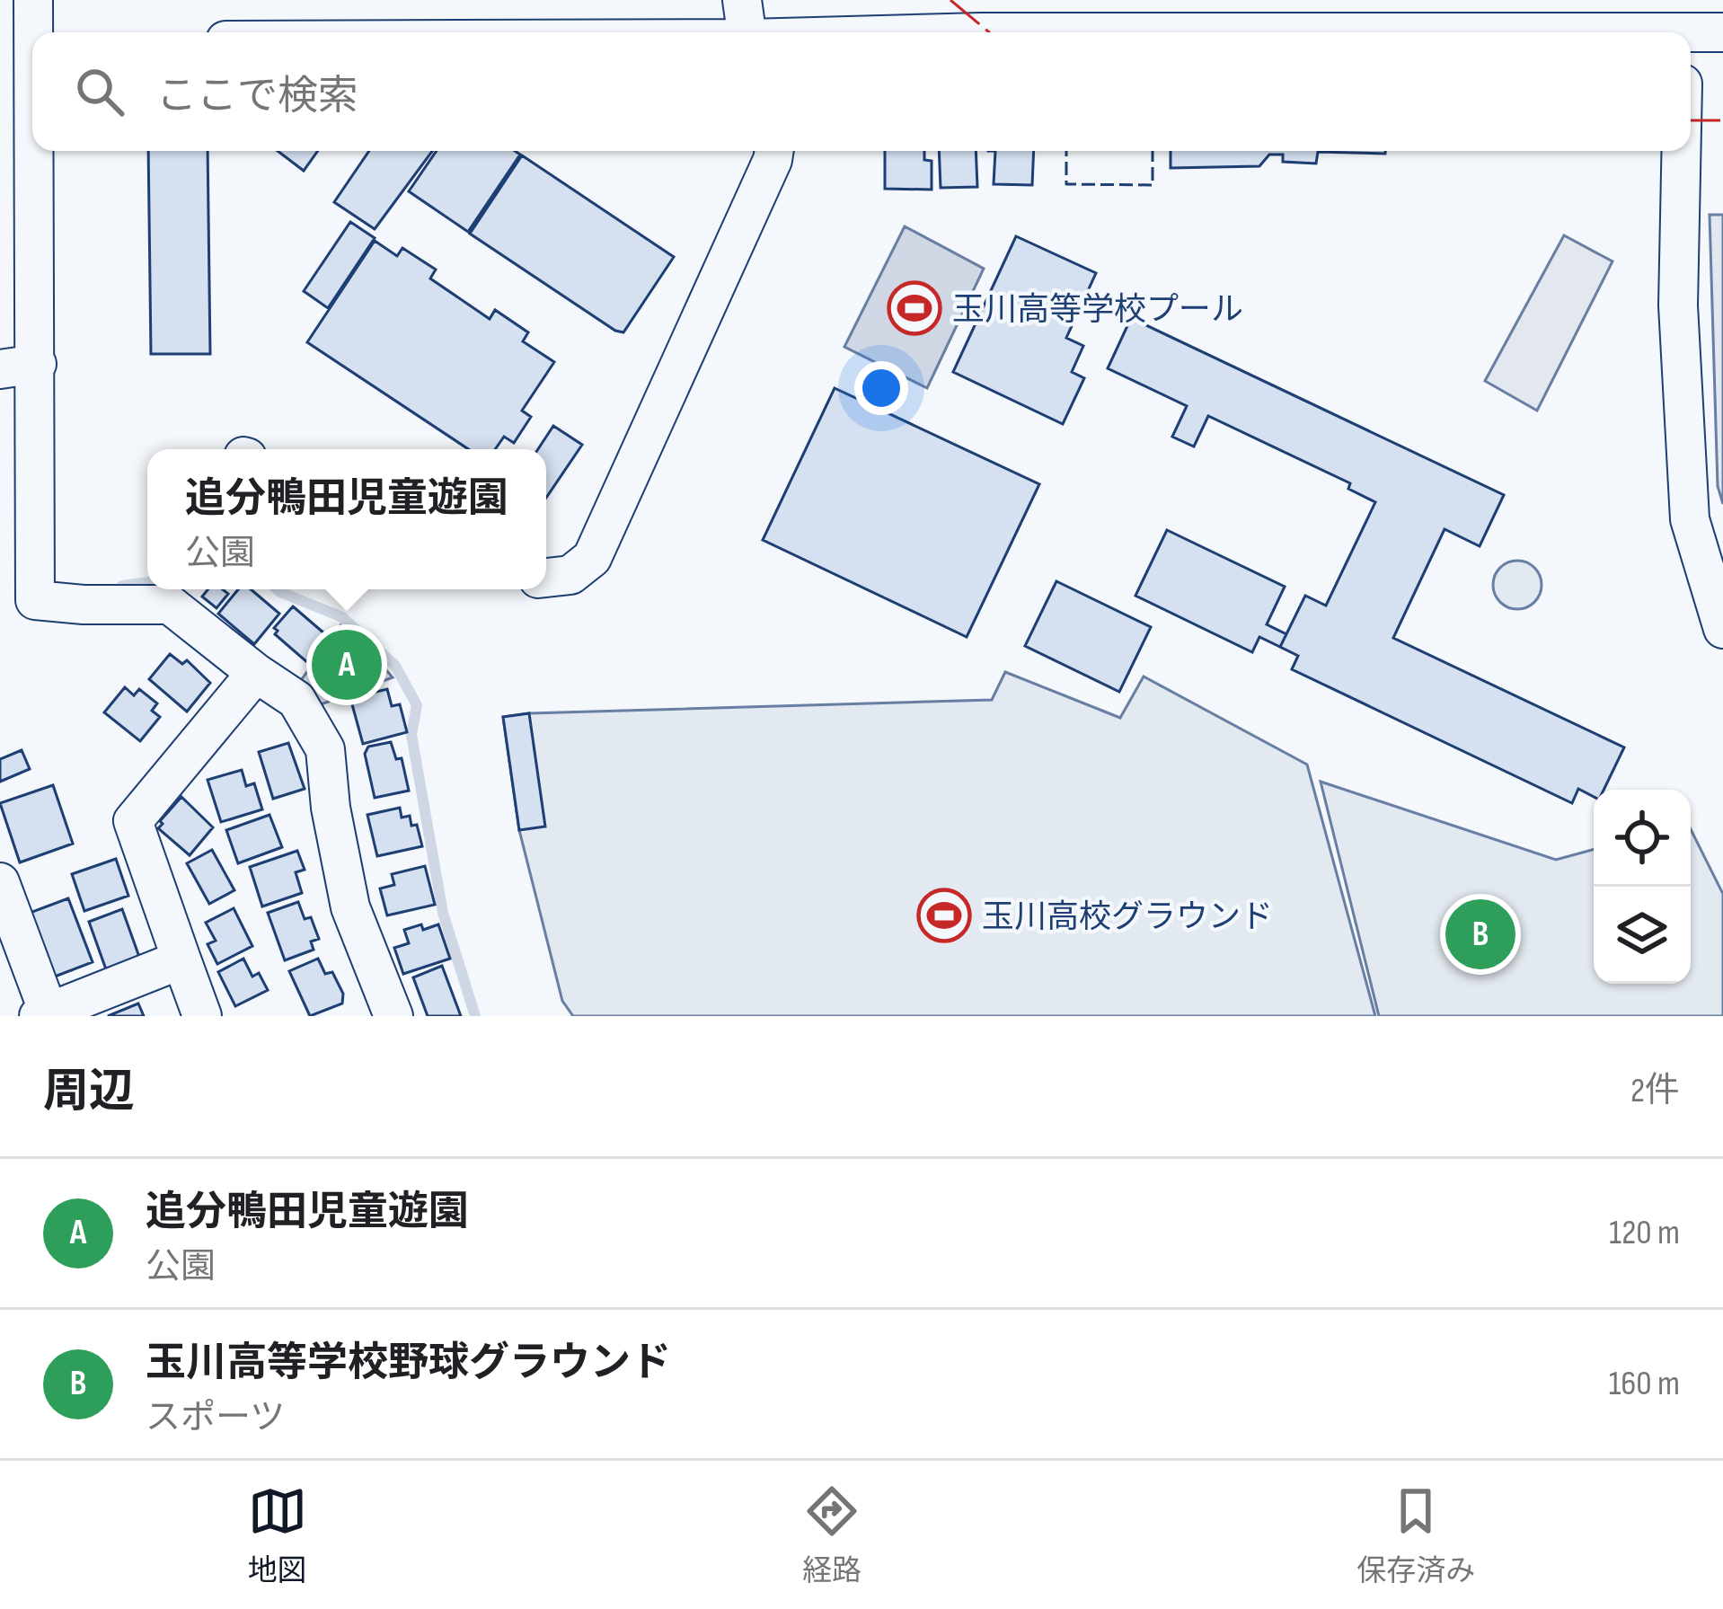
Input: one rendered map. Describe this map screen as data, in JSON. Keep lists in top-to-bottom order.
{
  "places": {
    "sports": ["玉川高等学校プール", "玉川高校グラウンド"]
  },
  "page": {
    "search": "ここで検索",
    "popup": ["追分鴨田児童遊園", "公園"],
    "pins": ["A", "B"],
    "heading": ["周辺", "2件"],
    "list": [
      {
        "mark": "A",
        "name": "追分鴨田児童遊園",
        "note": "公園",
        "value": "120 m"
      },
      {
        "mark": "B",
        "name": "玉川高等学校野球グラウンド",
        "note": "スポーツ",
        "value": "160 m"
      }
    ],
    "nav": ["地図", "経路", "保存済み"]
  }
}
